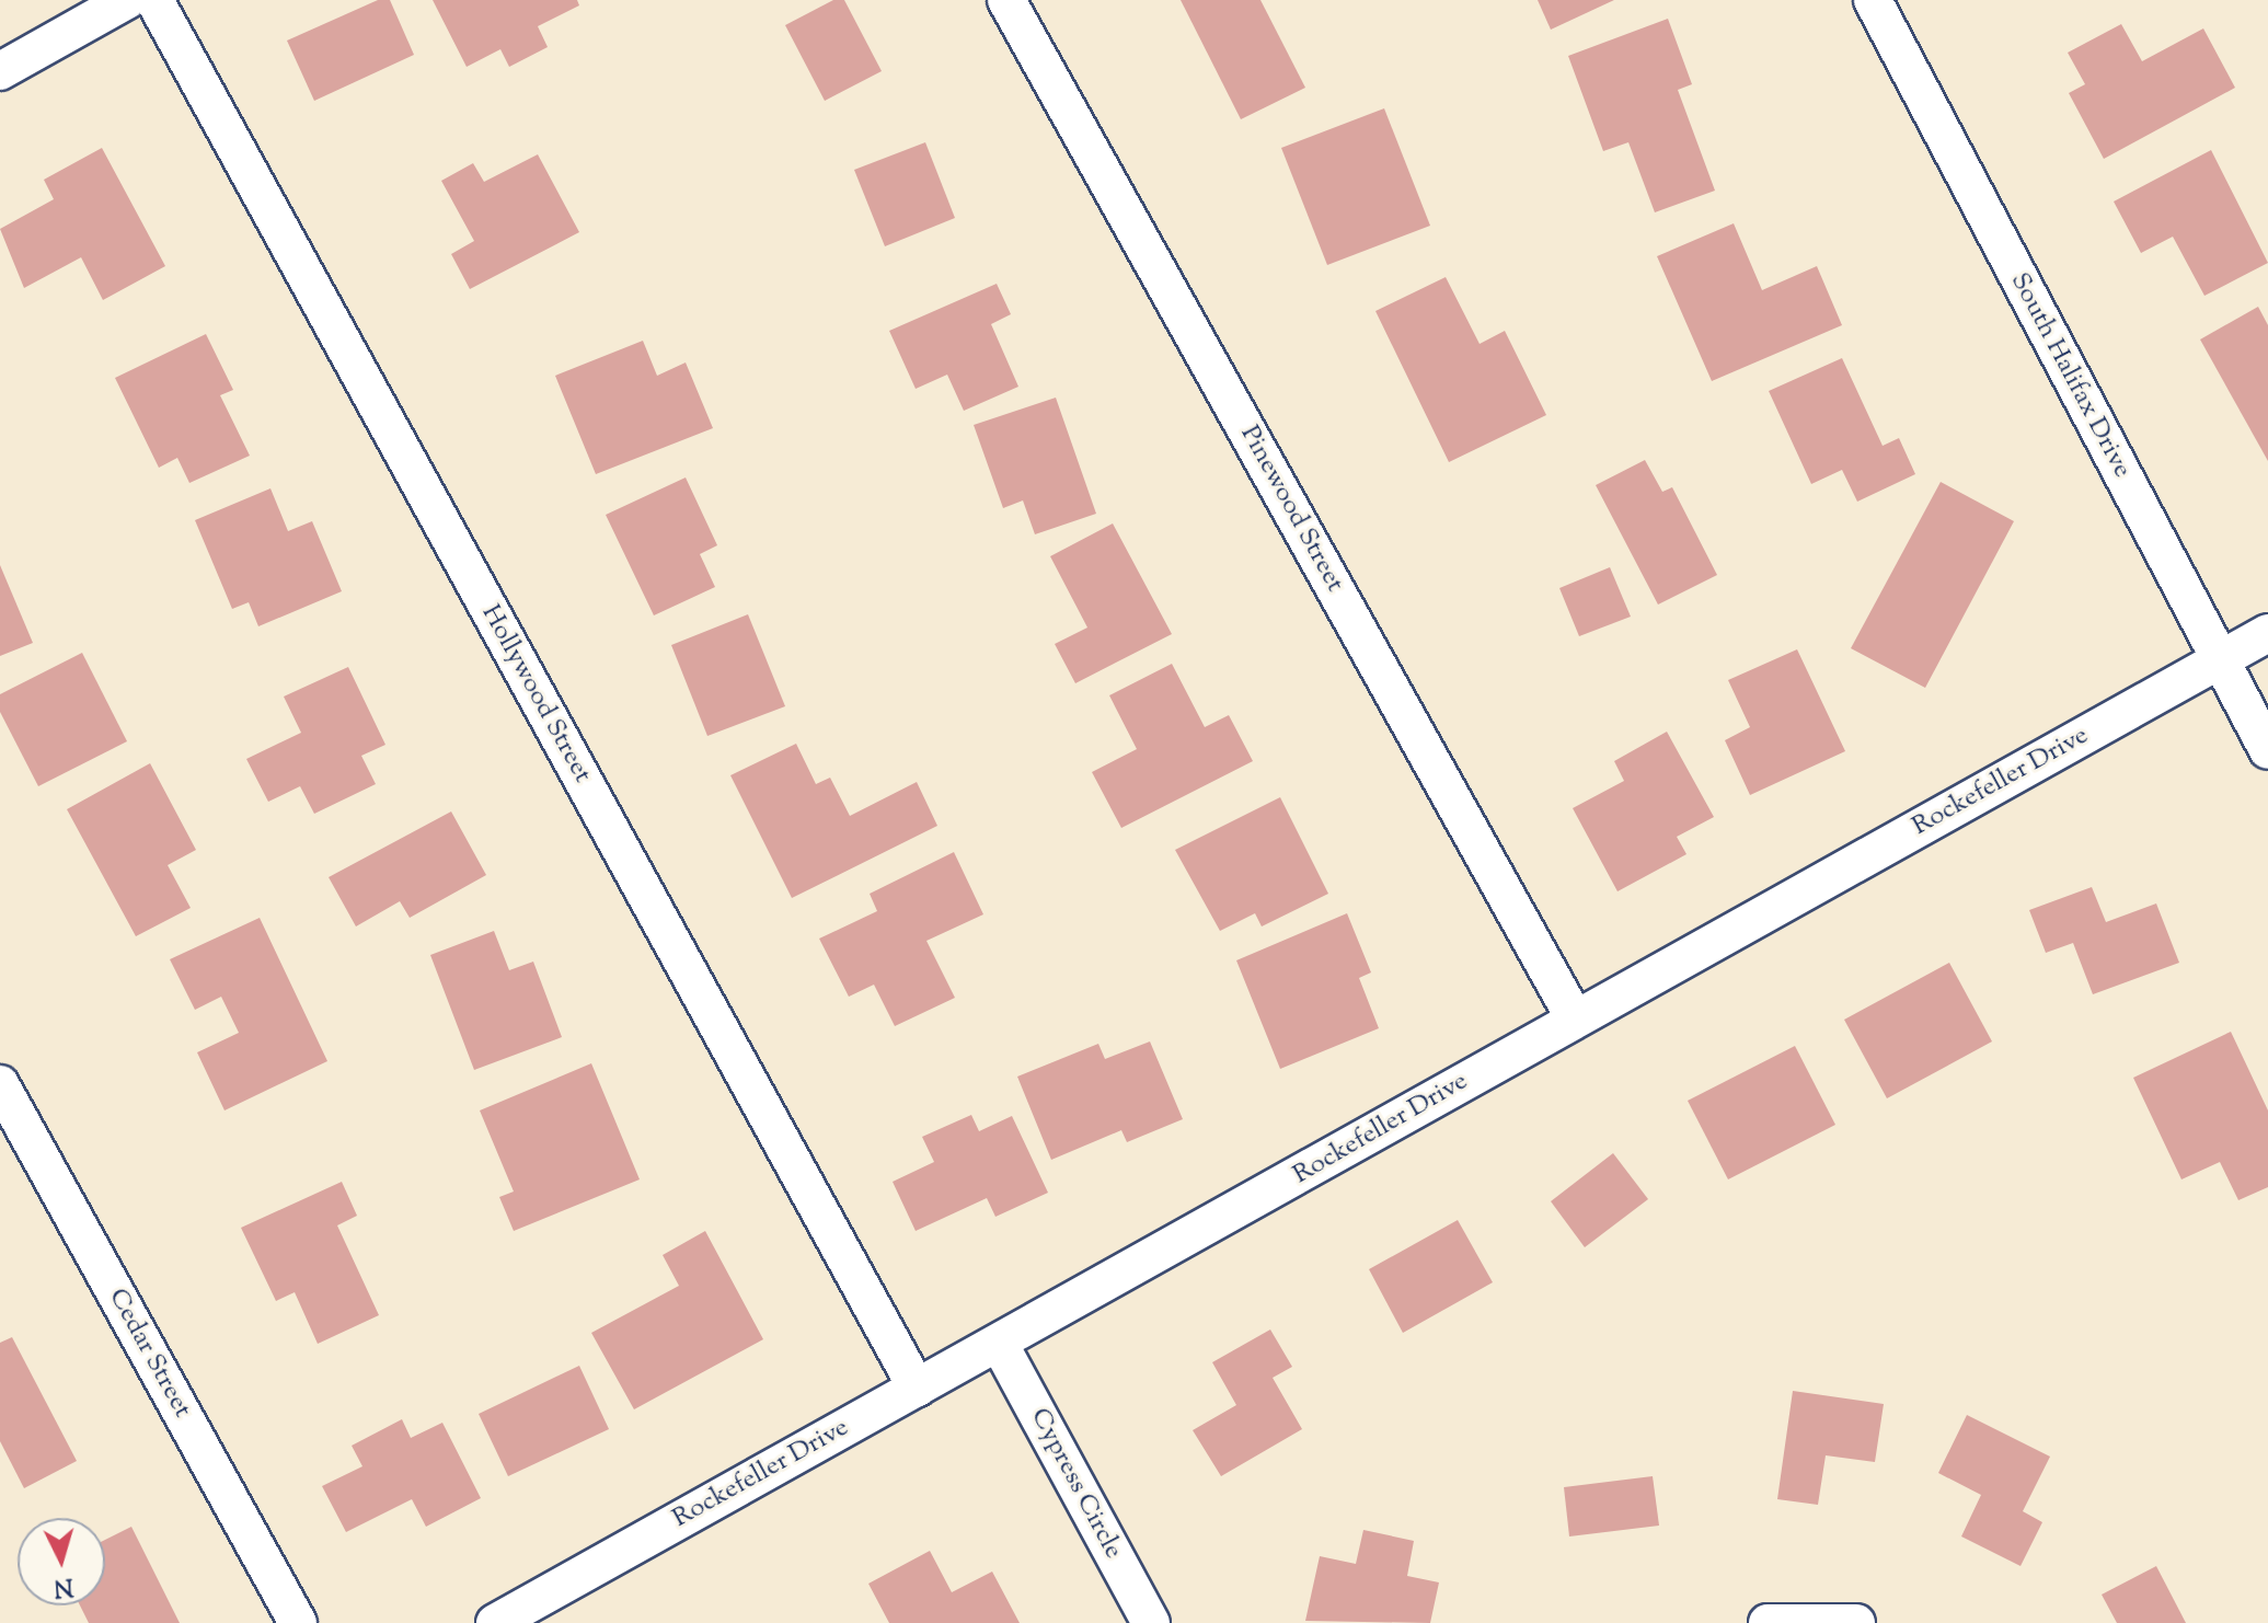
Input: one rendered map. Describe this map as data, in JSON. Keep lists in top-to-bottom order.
{
  "streets": {
    "street": [
      "South Halifax Drive",
      "Pinewood Street",
      "Hollywood Street",
      "Rockefeller Drive",
      "Cedar Street",
      "Cypress Circle"
    ]
  },
  "crossings": [
    ["South Halifax Drive", "Rockefeller Drive"],
    ["Pinewood Street", "Rockefeller Drive"],
    ["Hollywood Street", "Rockefeller Drive"],
    ["Rockefeller Drive", "Cypress Circle"]
  ],
  "north": "bottom"
}
